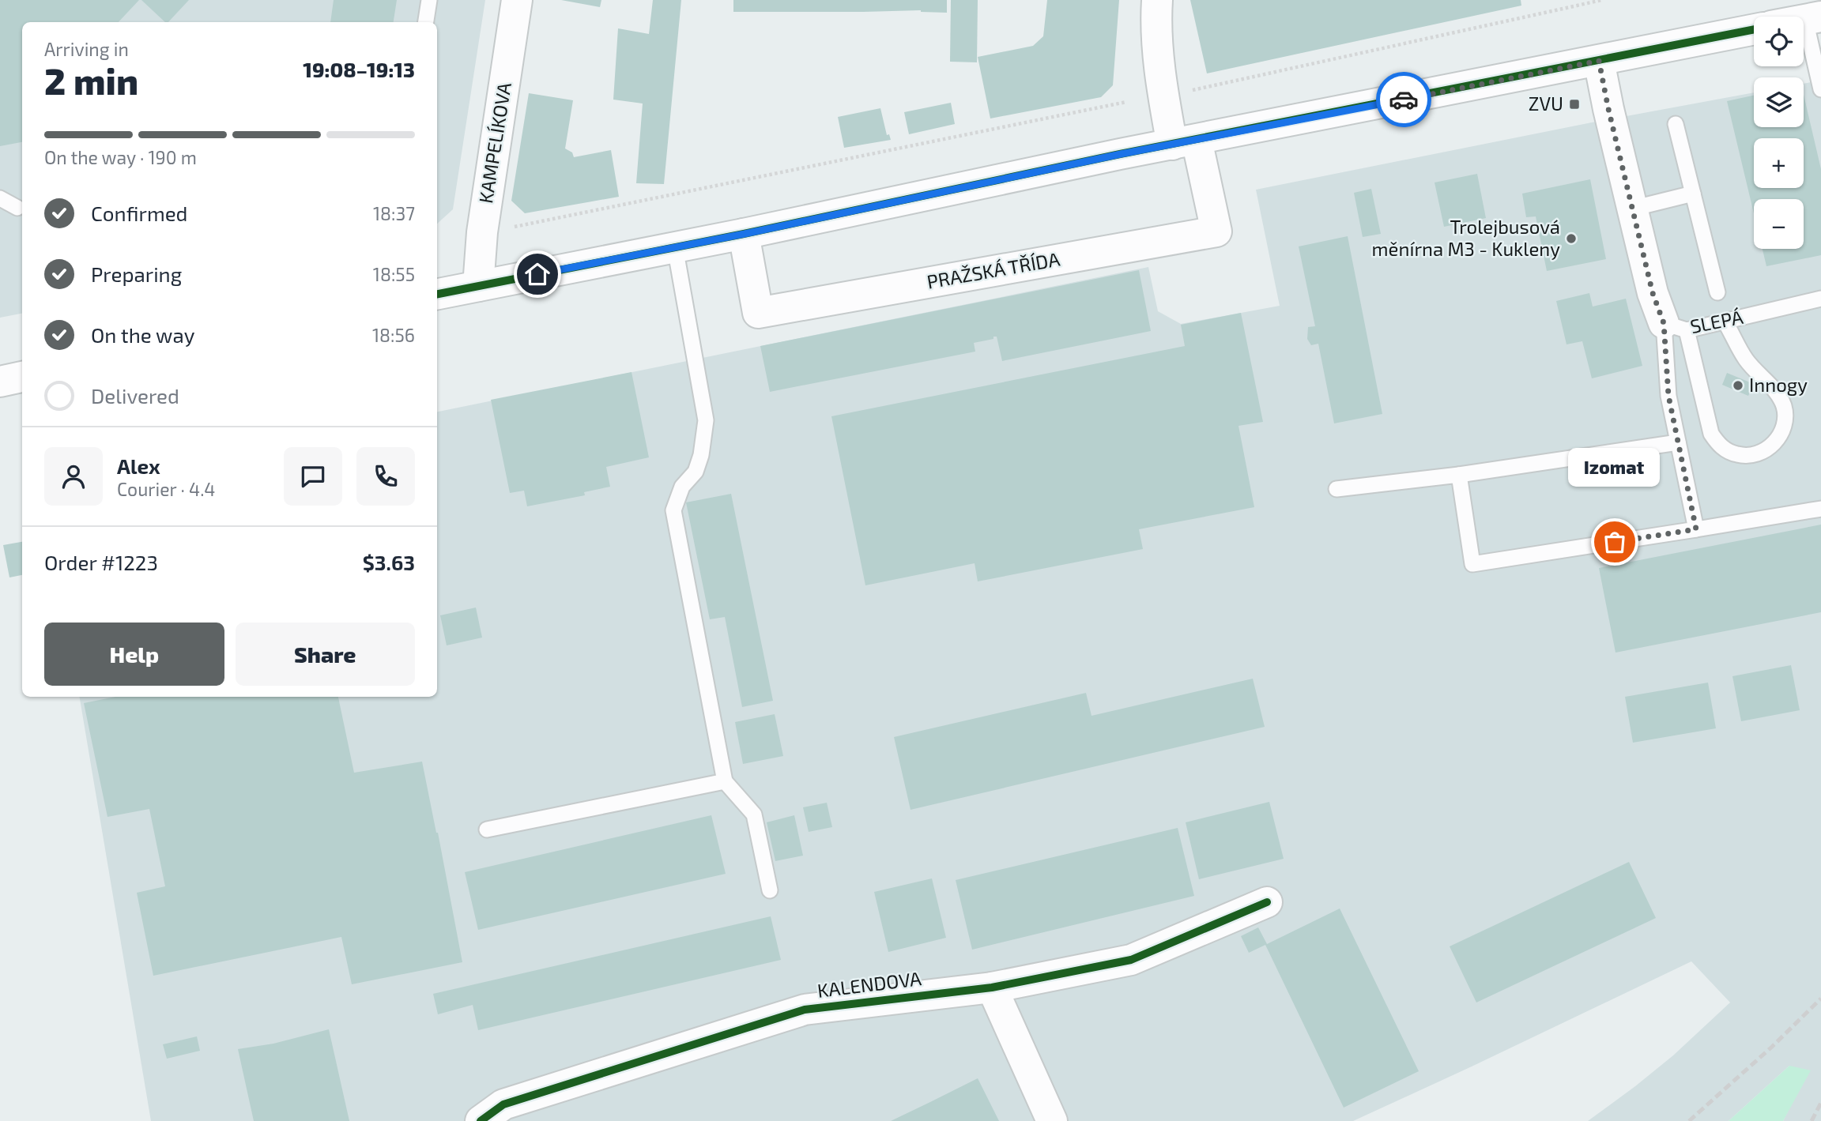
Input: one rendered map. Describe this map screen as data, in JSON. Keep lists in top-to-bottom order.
{
  "streets": {
    "street": [
      "KAMPELÍKOVA",
      "PRAŽSKÁ TŘÍDA",
      "SLEPÁ",
      "KALENDOVA"
    ]
  },
  "places": {
    "transit": ["ZVU"],
    "other": ["Trolejbusová měnírna M3 - Kukleny", "Innogy", "Izomat"]
  },
  "page": {
    "map_buttons": ["+", "−"],
    "heading": ["2 min", "Arriving in", "19:08–19:13"],
    "panel": [
      "Alex",
      "Courier · 4.4",
      "Order #1223",
      "$3.63"
    ],
    "bar": "On the way · 190 m",
    "list": [
      ["Confirmed", "18:37"],
      ["Preparing", "18:55"],
      ["On the way", "18:56"],
      "Delivered"
    ],
    "bubble": "Izomat",
    "buttons": ["Help", "Share"]
  }
}
